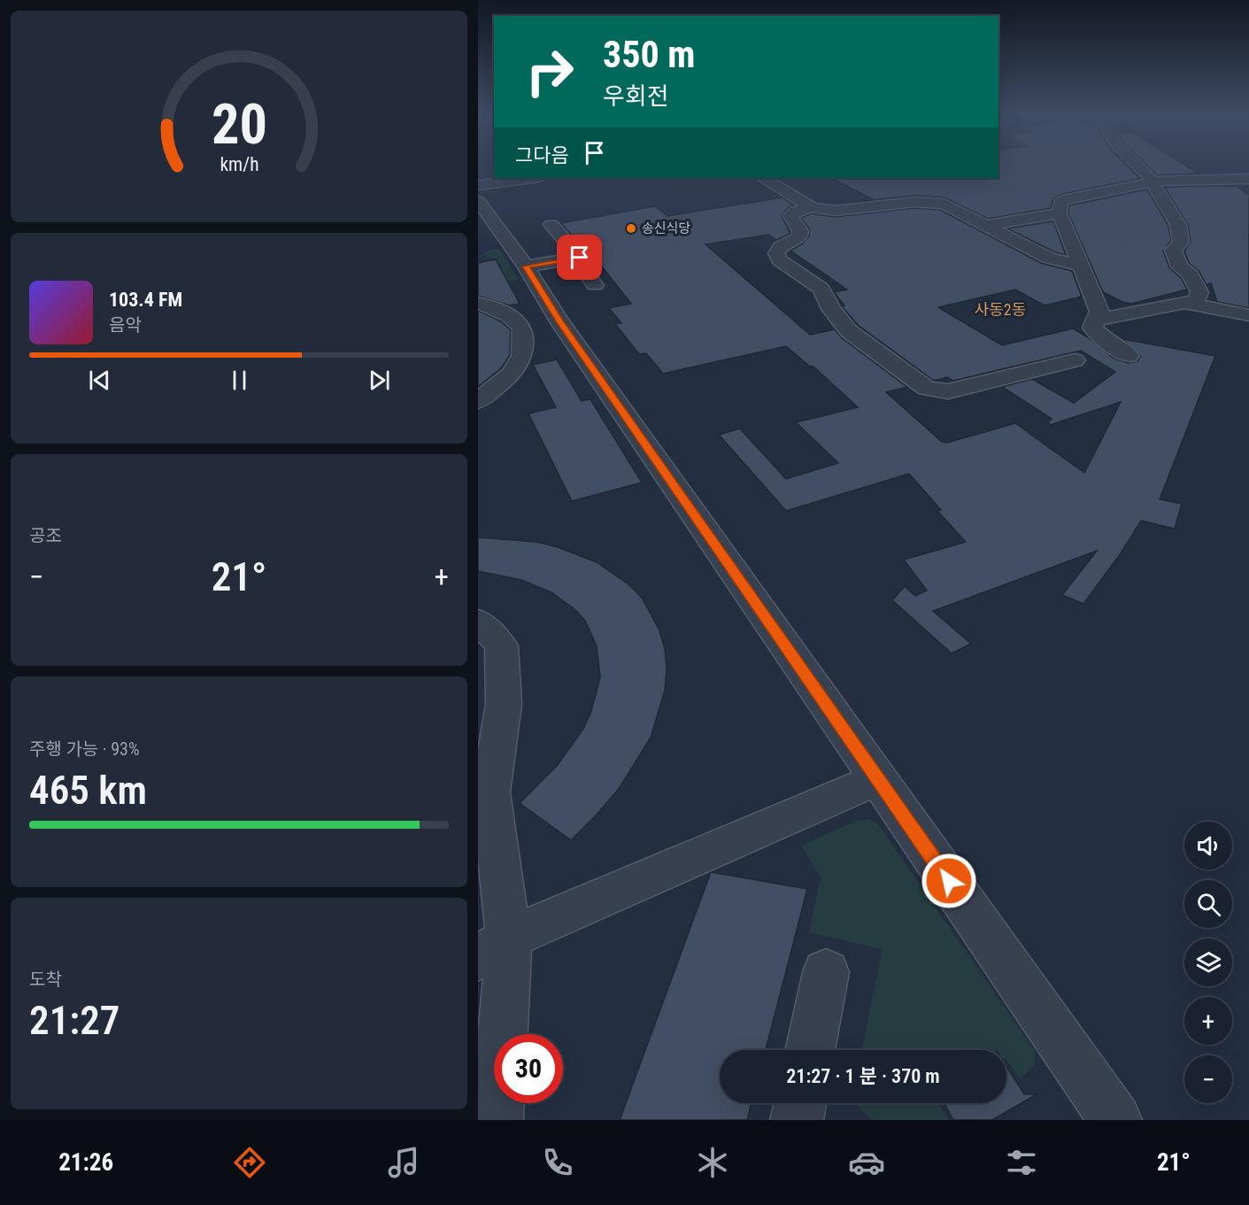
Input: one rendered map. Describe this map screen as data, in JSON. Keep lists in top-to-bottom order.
{
  "districts": ["사동2동"],
  "places": ["송신식당"],
  "page": {
    "turn": ["350 m", "우회전"],
    "then": "그다음",
    "song": ["103.4 FM", "음악"],
    "tile": [
      "공조",
      ["주행 가능 · 93%", "465 km"],
      ["도착", "21:27"]
    ],
    "heat": ["−", "21°", "+"],
    "map_buttons": ["+", "−"],
    "limit": "30",
    "trip": "21:27 · 1 분 · 370 m",
    "tabs": ["21:26", "21°"],
    "gauge": ["20", "km/h"]
  }
}
